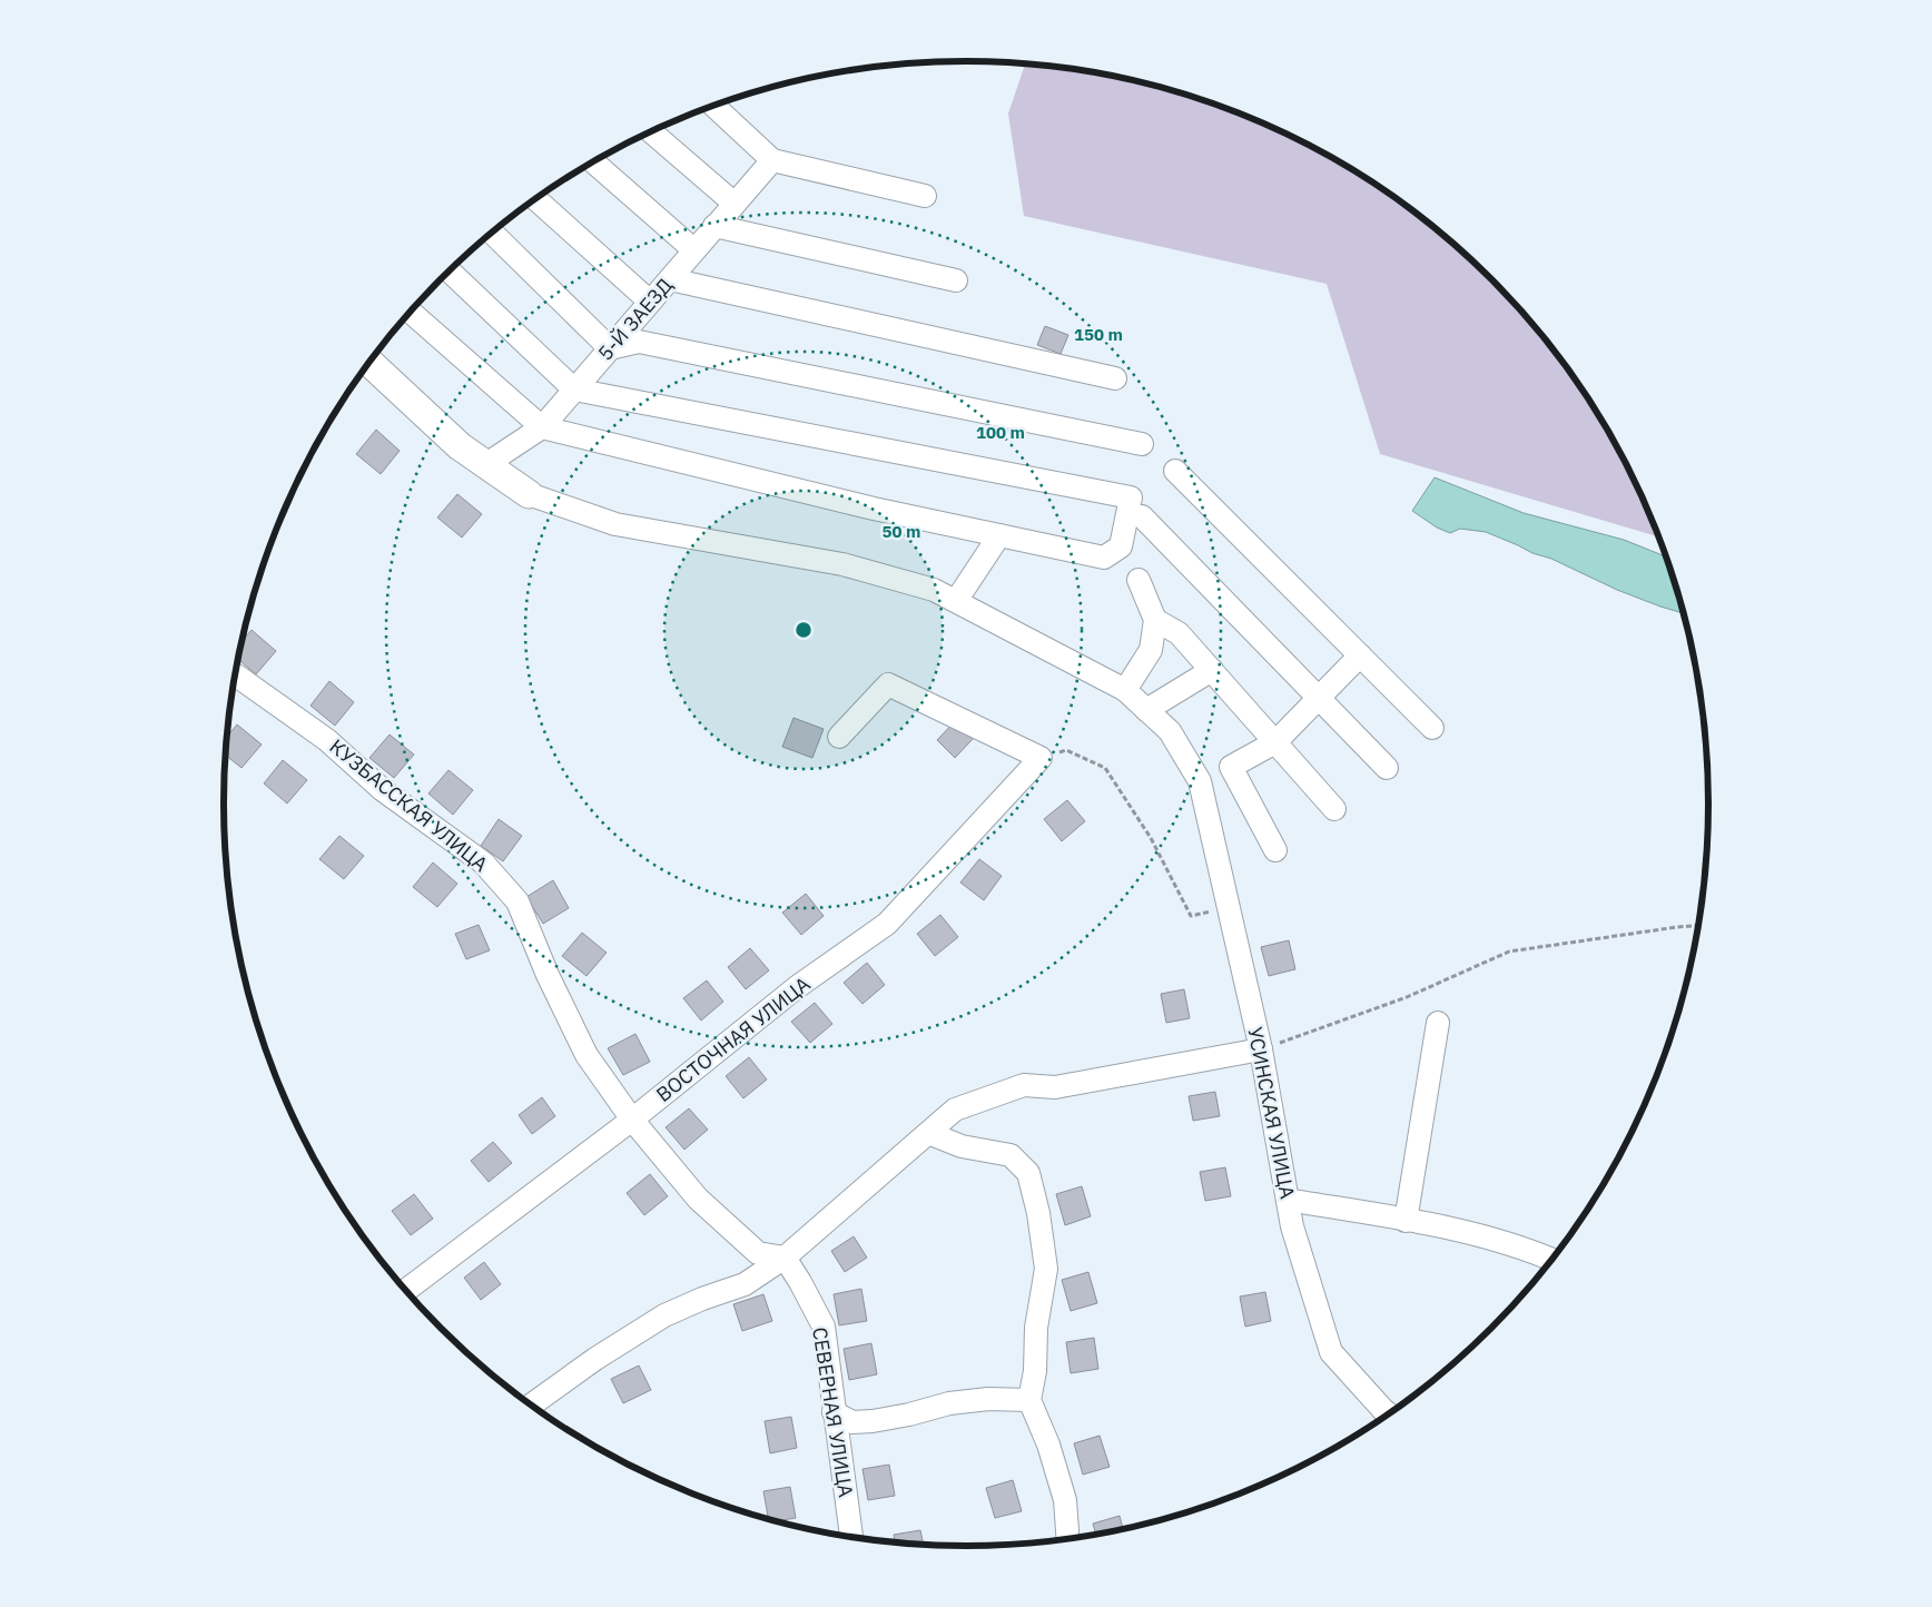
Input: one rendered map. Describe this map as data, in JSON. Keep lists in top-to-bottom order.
{
  "streets": {
    "street": [
      "5-Й ЗАЕЗД",
      "КУЗБАССКАЯ УЛИЦА",
      "ВОСТОЧНАЯ УЛИЦА",
      "УСИНСКАЯ УЛИЦА",
      "СЕВЕРНАЯ УЛИЦА"
    ]
  },
  "crossings": [
    ["КУЗБАССКАЯ УЛИЦА", "ВОСТОЧНАЯ УЛИЦА"],
    ["КУЗБАССКАЯ УЛИЦА", "СЕВЕРНАЯ УЛИЦА"]
  ],
  "rings": ["150 m", "100 m", "50 m"]
}
